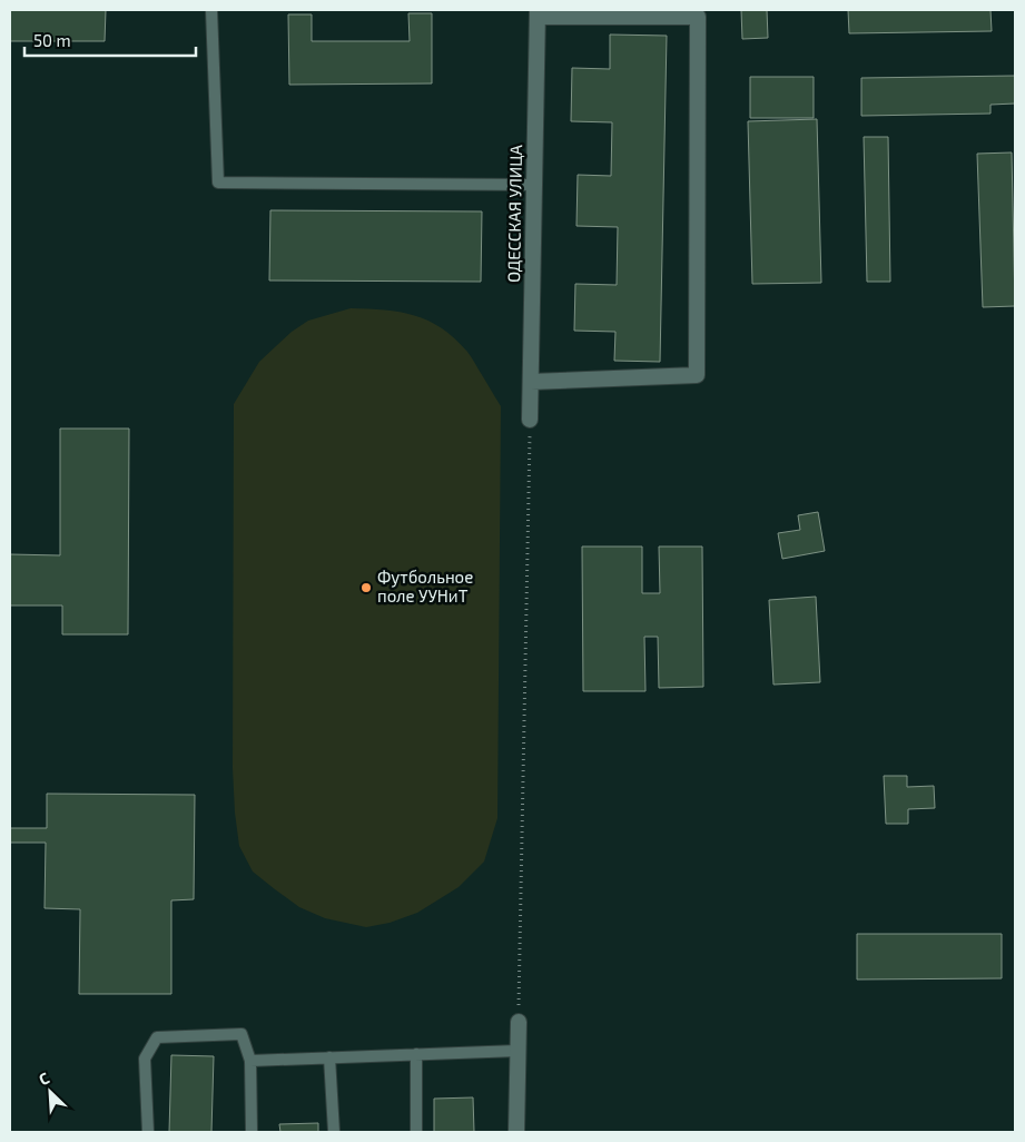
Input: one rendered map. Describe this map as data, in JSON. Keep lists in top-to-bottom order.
{
  "streets": {
    "street": ["ОДЕССКАЯ УЛИЦА"]
  },
  "places": ["Футбольное поле УУНиТ"],
  "scale_bar": "50 m",
  "north": "top left"
}
